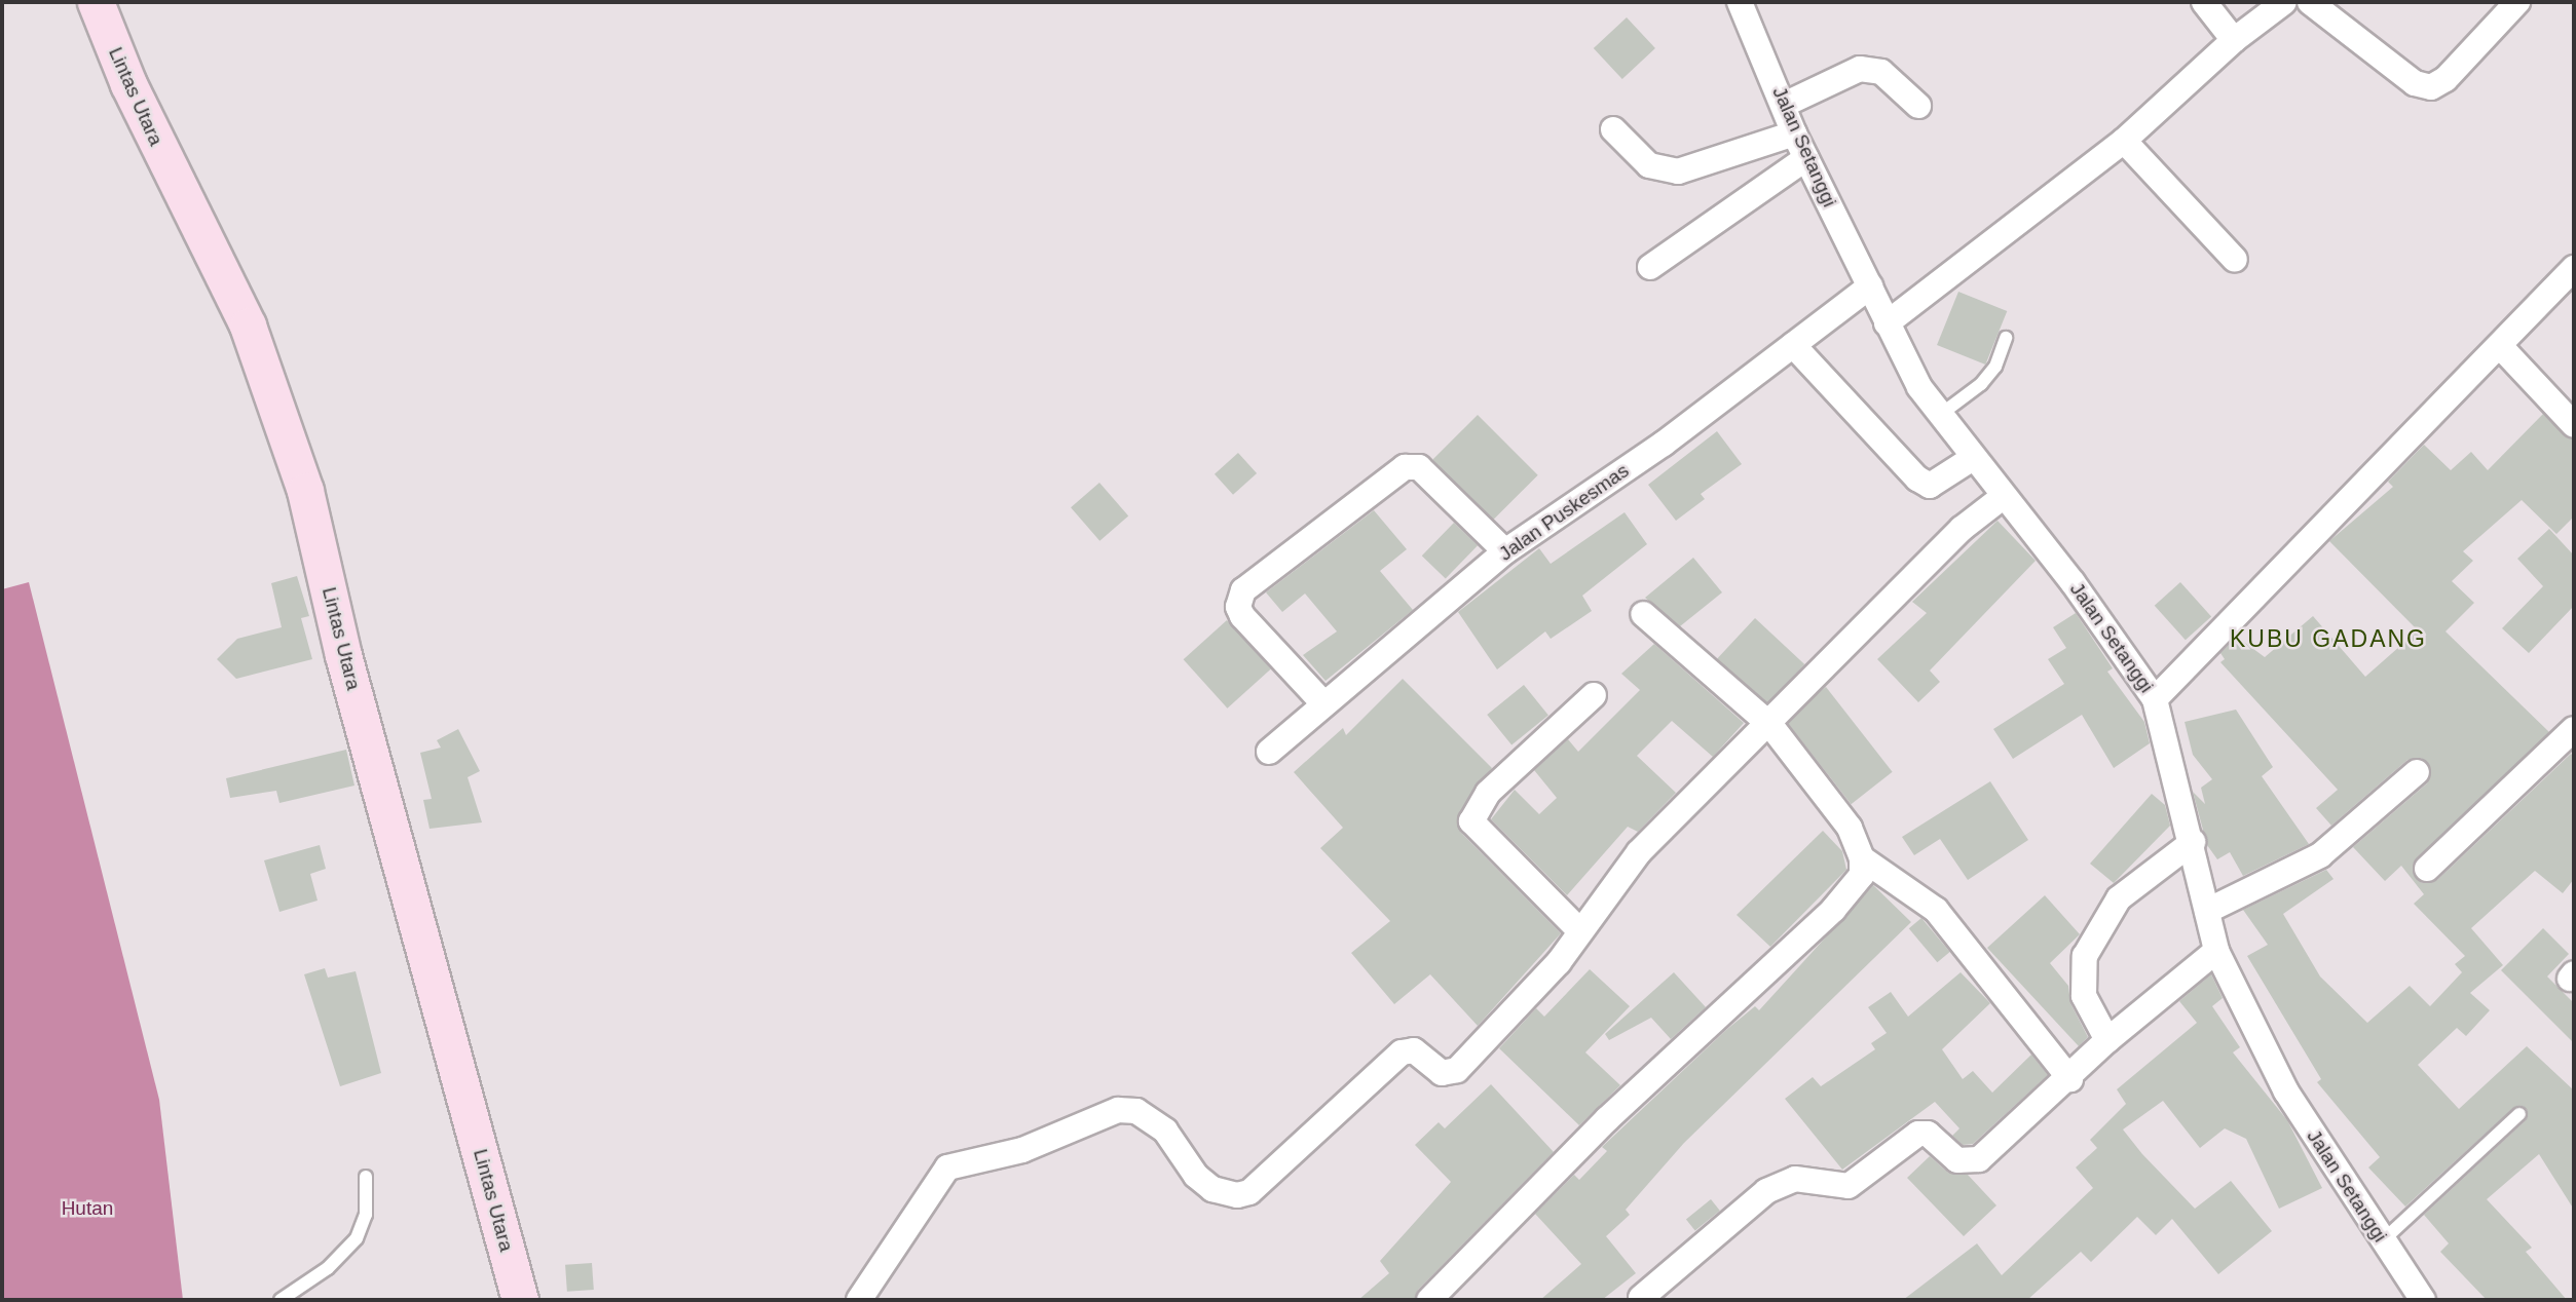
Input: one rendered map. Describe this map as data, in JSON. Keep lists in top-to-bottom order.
{
  "streets": {
    "street": ["Lintas Utara", "Jalan Setanggi", "Jalan Puskesmas"]
  },
  "crossings": [
    ["Jalan Setanggi", "Jalan Puskesmas"]
  ],
  "districts": ["KUBU GADANG"],
  "parks": ["Hutan"]
}
